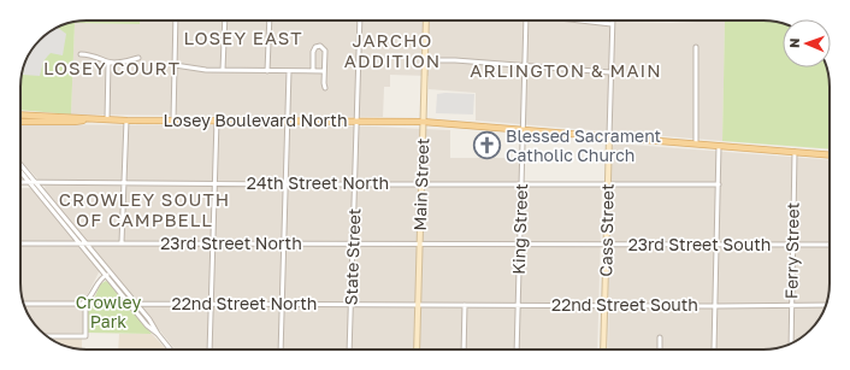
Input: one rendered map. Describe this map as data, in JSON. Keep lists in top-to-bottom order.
{
  "streets": {
    "main road": ["Losey Boulevard North"],
    "street": [
      "24th Street North",
      "Main Street",
      "King Street",
      "Cass Street",
      "23rd Street North",
      "23rd Street South",
      "Ferry Street",
      "State Street",
      "22nd Street North",
      "22nd Street South"
    ]
  },
  "crossings": [
    ["Losey Boulevard North", "Main Street"],
    ["Losey Boulevard North", "King Street"],
    ["Losey Boulevard North", "Cass Street"],
    ["Losey Boulevard North", "Ferry Street"],
    ["Losey Boulevard North", "State Street"],
    ["24th Street North", "Main Street"],
    ["24th Street North", "King Street"],
    ["24th Street North", "Cass Street"],
    ["24th Street North", "State Street"],
    ["Main Street", "23rd Street North"],
    ["Main Street", "23rd Street South"],
    ["Main Street", "22nd Street North"],
    ["Main Street", "22nd Street South"],
    ["King Street", "23rd Street South"],
    ["King Street", "22nd Street South"],
    ["Cass Street", "23rd Street South"],
    ["Cass Street", "22nd Street South"],
    ["23rd Street North", "23rd Street South"],
    ["23rd Street North", "State Street"],
    ["23rd Street South", "Ferry Street"],
    ["Ferry Street", "22nd Street South"],
    ["State Street", "22nd Street North"],
    ["22nd Street North", "22nd Street South"]
  ],
  "districts": [
    "LOSEY EAST",
    "JARCHO ADDITION",
    "LOSEY COURT",
    "ARLINGTON & MAIN",
    "CROWLEY SOUTH OF CAMPBELL"
  ],
  "parks": ["Crowley Park"],
  "places": {
    "church": ["Blessed Sacrament Catholic Church"]
  },
  "north": "left"
}
